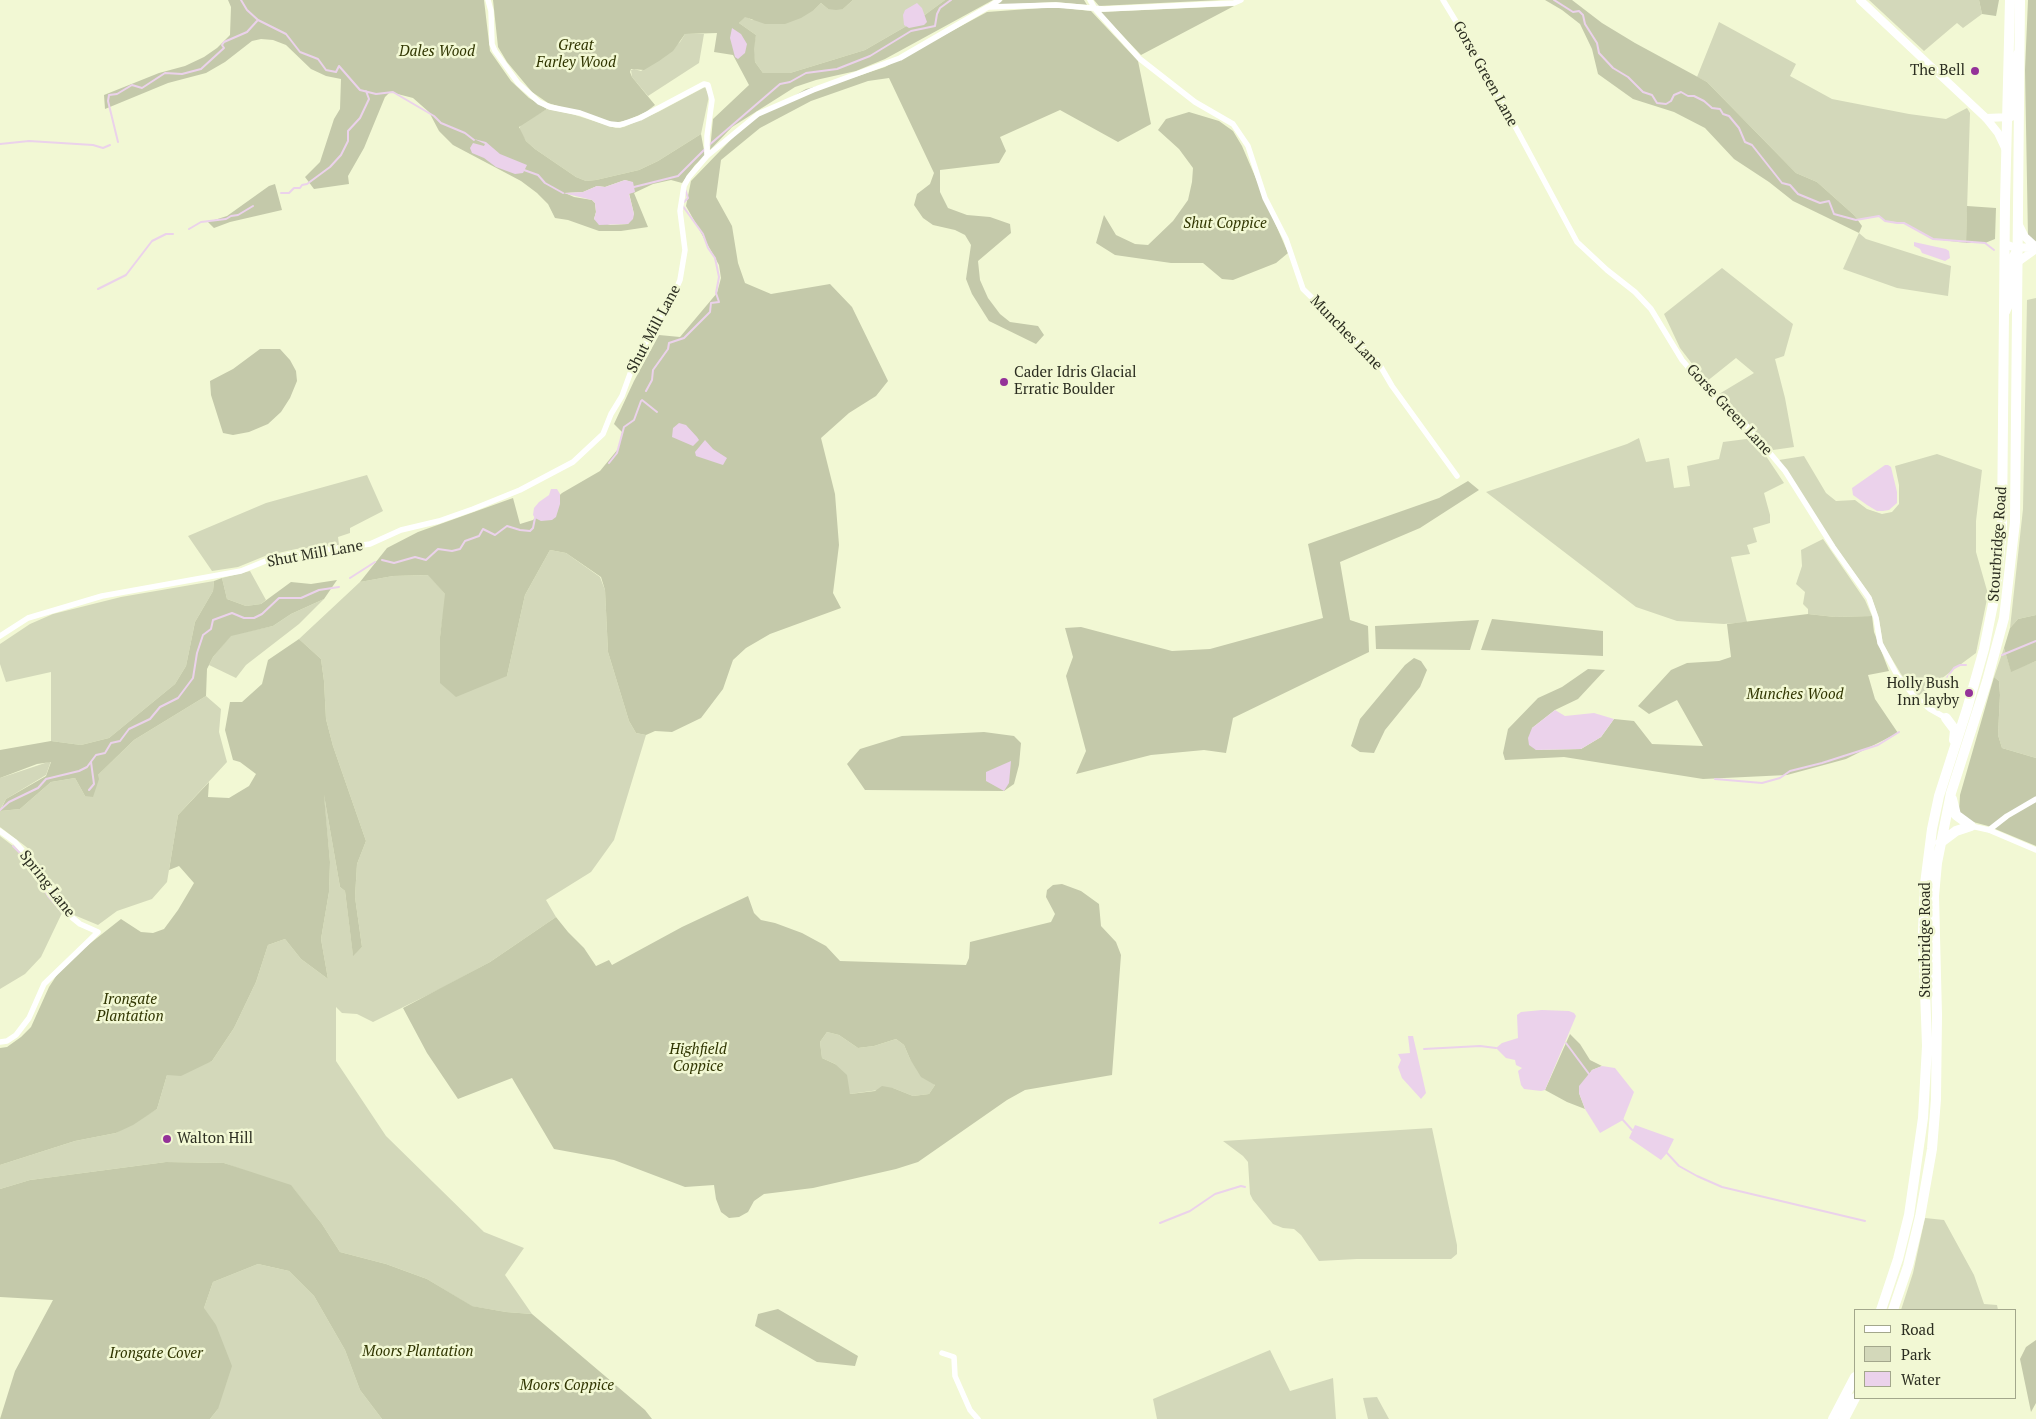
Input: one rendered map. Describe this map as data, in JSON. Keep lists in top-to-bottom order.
{
  "streets": {
    "highway": ["Stourbridge Road"],
    "street": [
      "Gorse Green Lane",
      "Shut Mill Lane",
      "Munches Lane",
      "Spring Lane"
    ]
  },
  "crossings": [
    ["Shut Mill Lane", "Munches Lane"]
  ],
  "parks": [
    "Great Farley Wood",
    "Dales Wood",
    "Shut Coppice",
    "Munches Wood",
    "Irongate Plantation",
    "Highfield Coppice",
    "Moors Plantation",
    "Irongate Cover",
    "Moors Coppice"
  ],
  "places": [
    "The Bell",
    "Cader Idris Glacial Erratic Boulder",
    "Holly Bush Inn layby",
    "Walton Hill"
  ],
  "legend": ["Road", "Park", "Water"]
}
